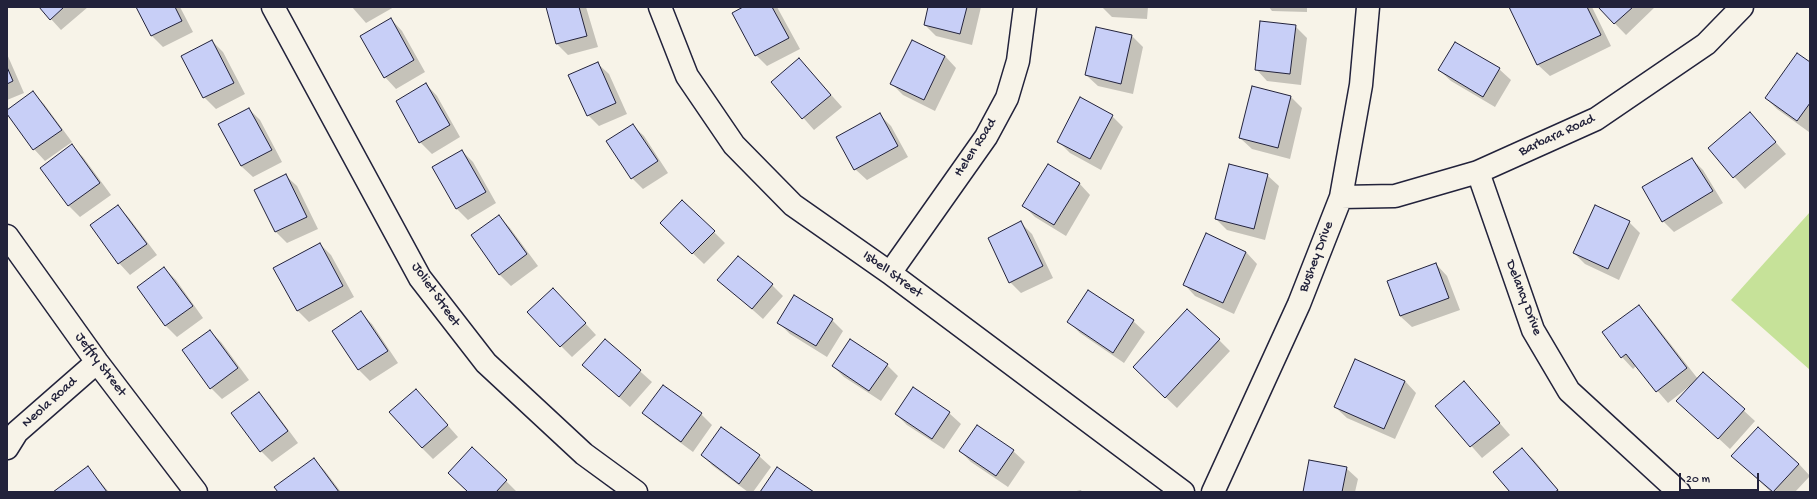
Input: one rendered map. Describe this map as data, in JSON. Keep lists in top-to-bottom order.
{
  "streets": {
    "street": [
      "Barbara Road",
      "Helen Road",
      "Bushey Drive",
      "Isbell Street",
      "Joliet Street",
      "Delancy Drive",
      "Jeffry Street",
      "Neola Road"
    ]
  },
  "crossings": [
    ["Barbara Road", "Bushey Drive"],
    ["Barbara Road", "Delancy Drive"],
    ["Helen Road", "Isbell Street"],
    ["Jeffry Street", "Neola Road"]
  ],
  "scale_bar": "20 m"
}
